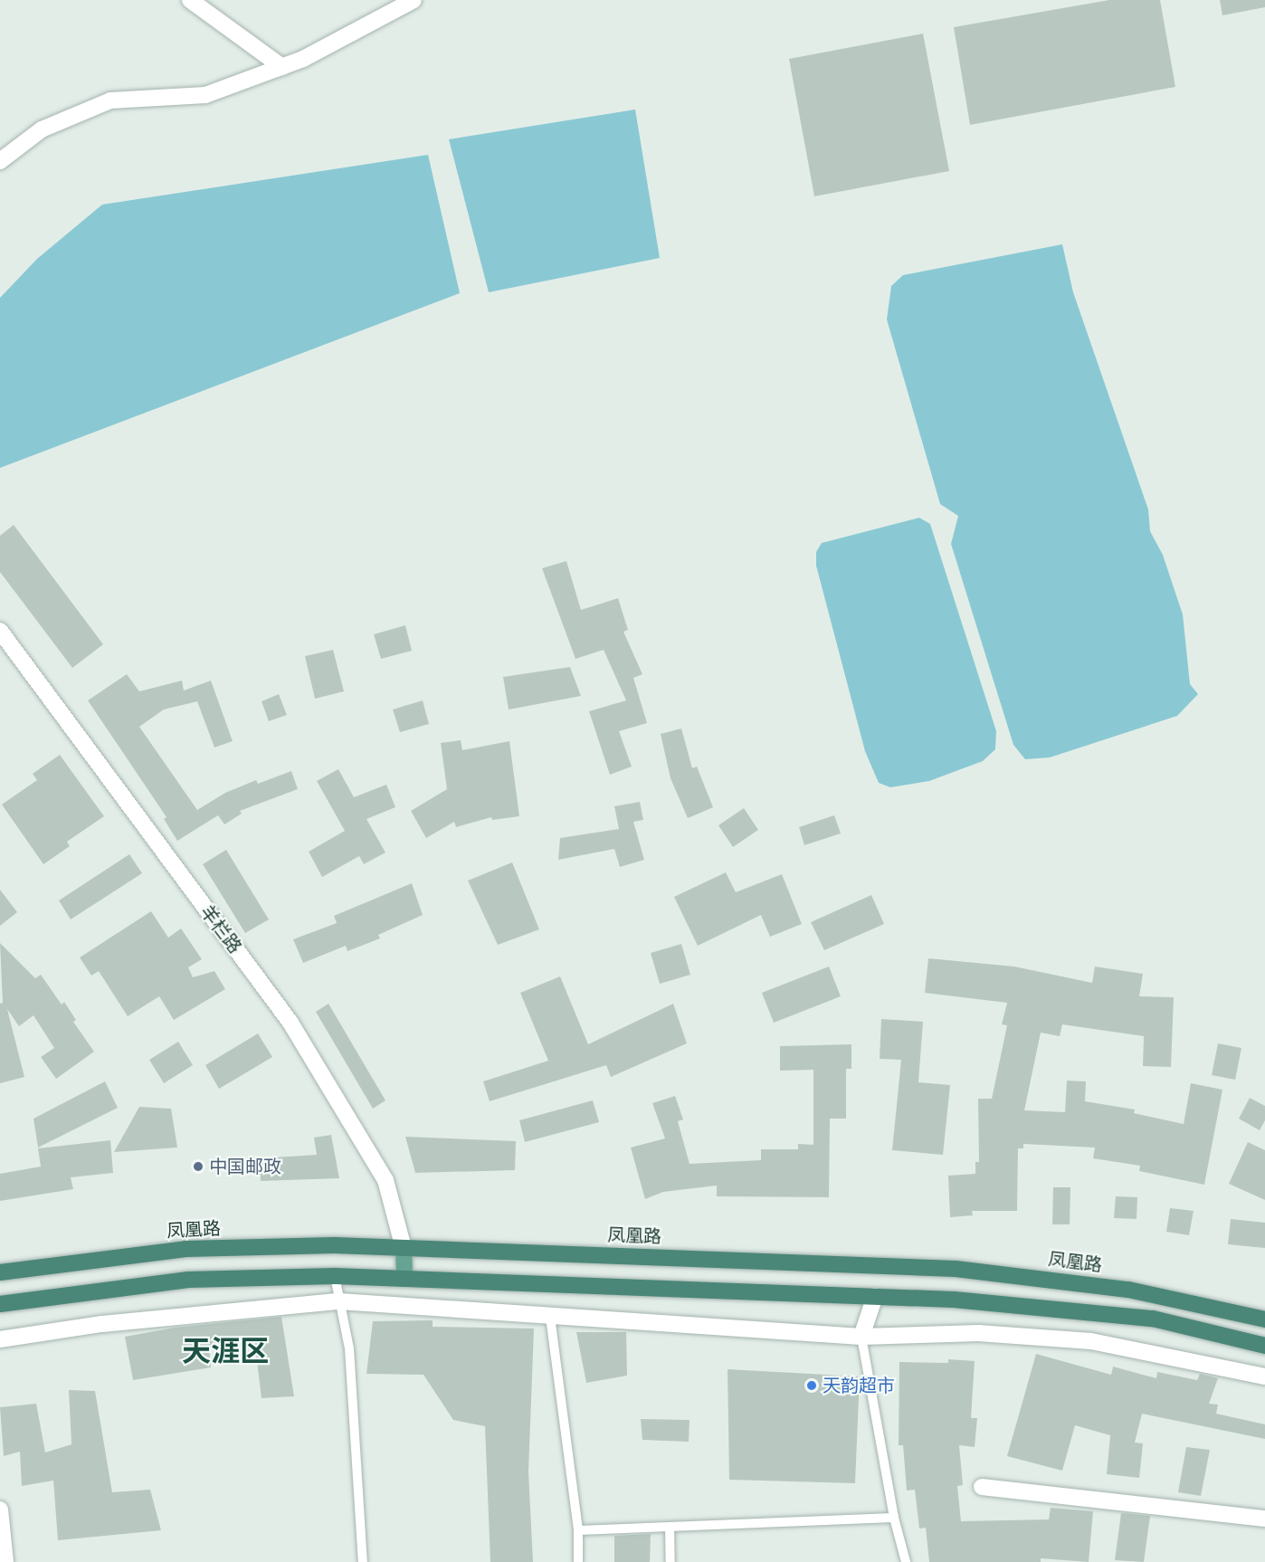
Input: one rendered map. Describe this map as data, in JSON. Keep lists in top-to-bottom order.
{
  "streets": {
    "highway": ["凤凰路"],
    "street": ["羊栏路"]
  },
  "crossings": [
    ["羊栏路", "凤凰路"]
  ],
  "districts": ["天涯区"],
  "places": ["中国邮政", "天韵超市"]
}
